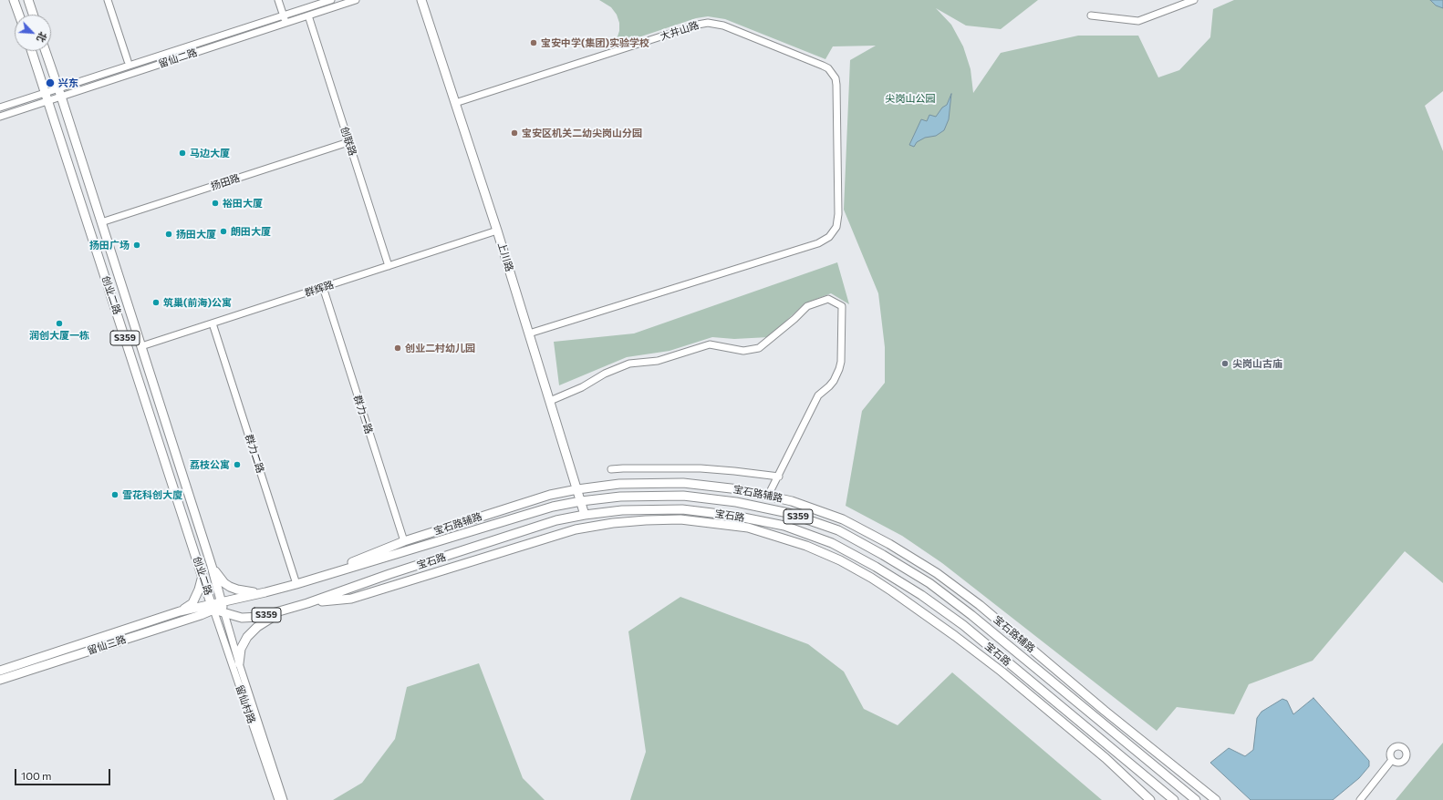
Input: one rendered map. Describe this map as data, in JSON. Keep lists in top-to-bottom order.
{
  "streets": {
    "main road": [
      "上川路",
      "创业二路",
      "S359",
      "宝石路辅路",
      "宝石路",
      "留仙三路"
    ],
    "street": [
      "大井山路",
      "留仙二路",
      "创联路",
      "扬田路",
      "群辉路",
      "群力一路",
      "群力二路",
      "留仙村路"
    ]
  },
  "crossings": [
    ["大井山路", "上川路"],
    ["留仙二路", "创联路"],
    ["留仙二路", "创业二路"],
    ["创联路", "扬田路"],
    ["创联路", "群辉路"],
    ["扬田路", "创业二路"],
    ["上川路", "群辉路"],
    ["上川路", "宝石路辅路"],
    ["上川路", "宝石路"],
    ["群辉路", "创业二路"],
    ["群辉路", "群力一路"],
    ["群辉路", "群力二路"],
    ["创业二路", "宝石路"],
    ["创业二路", "留仙三路"],
    ["创业二路", "留仙村路"],
    ["群力一路", "宝石路辅路"],
    ["群力二路", "宝石路"],
    ["宝石路辅路", "宝石路"],
    ["宝石路", "留仙三路"],
    ["宝石路", "留仙村路"],
    ["留仙三路", "留仙村路"]
  ],
  "parks": ["尖岗山公园"],
  "places": [
    "宝安中学(集团)实验学校",
    "兴东",
    "宝安区机关二幼尖岗山分园",
    "马边大厦",
    "裕田大厦",
    "朗田大厦",
    "扬田大厦",
    "扬田广场",
    "筑巢(前海)公寓",
    "润创大厦一栋",
    "创业二村幼儿园",
    "尖岗山古庙",
    "荔枝公寓",
    "雪花科创大廈"
  ],
  "scale_bar": "100 m",
  "north": "bottom right"
}
